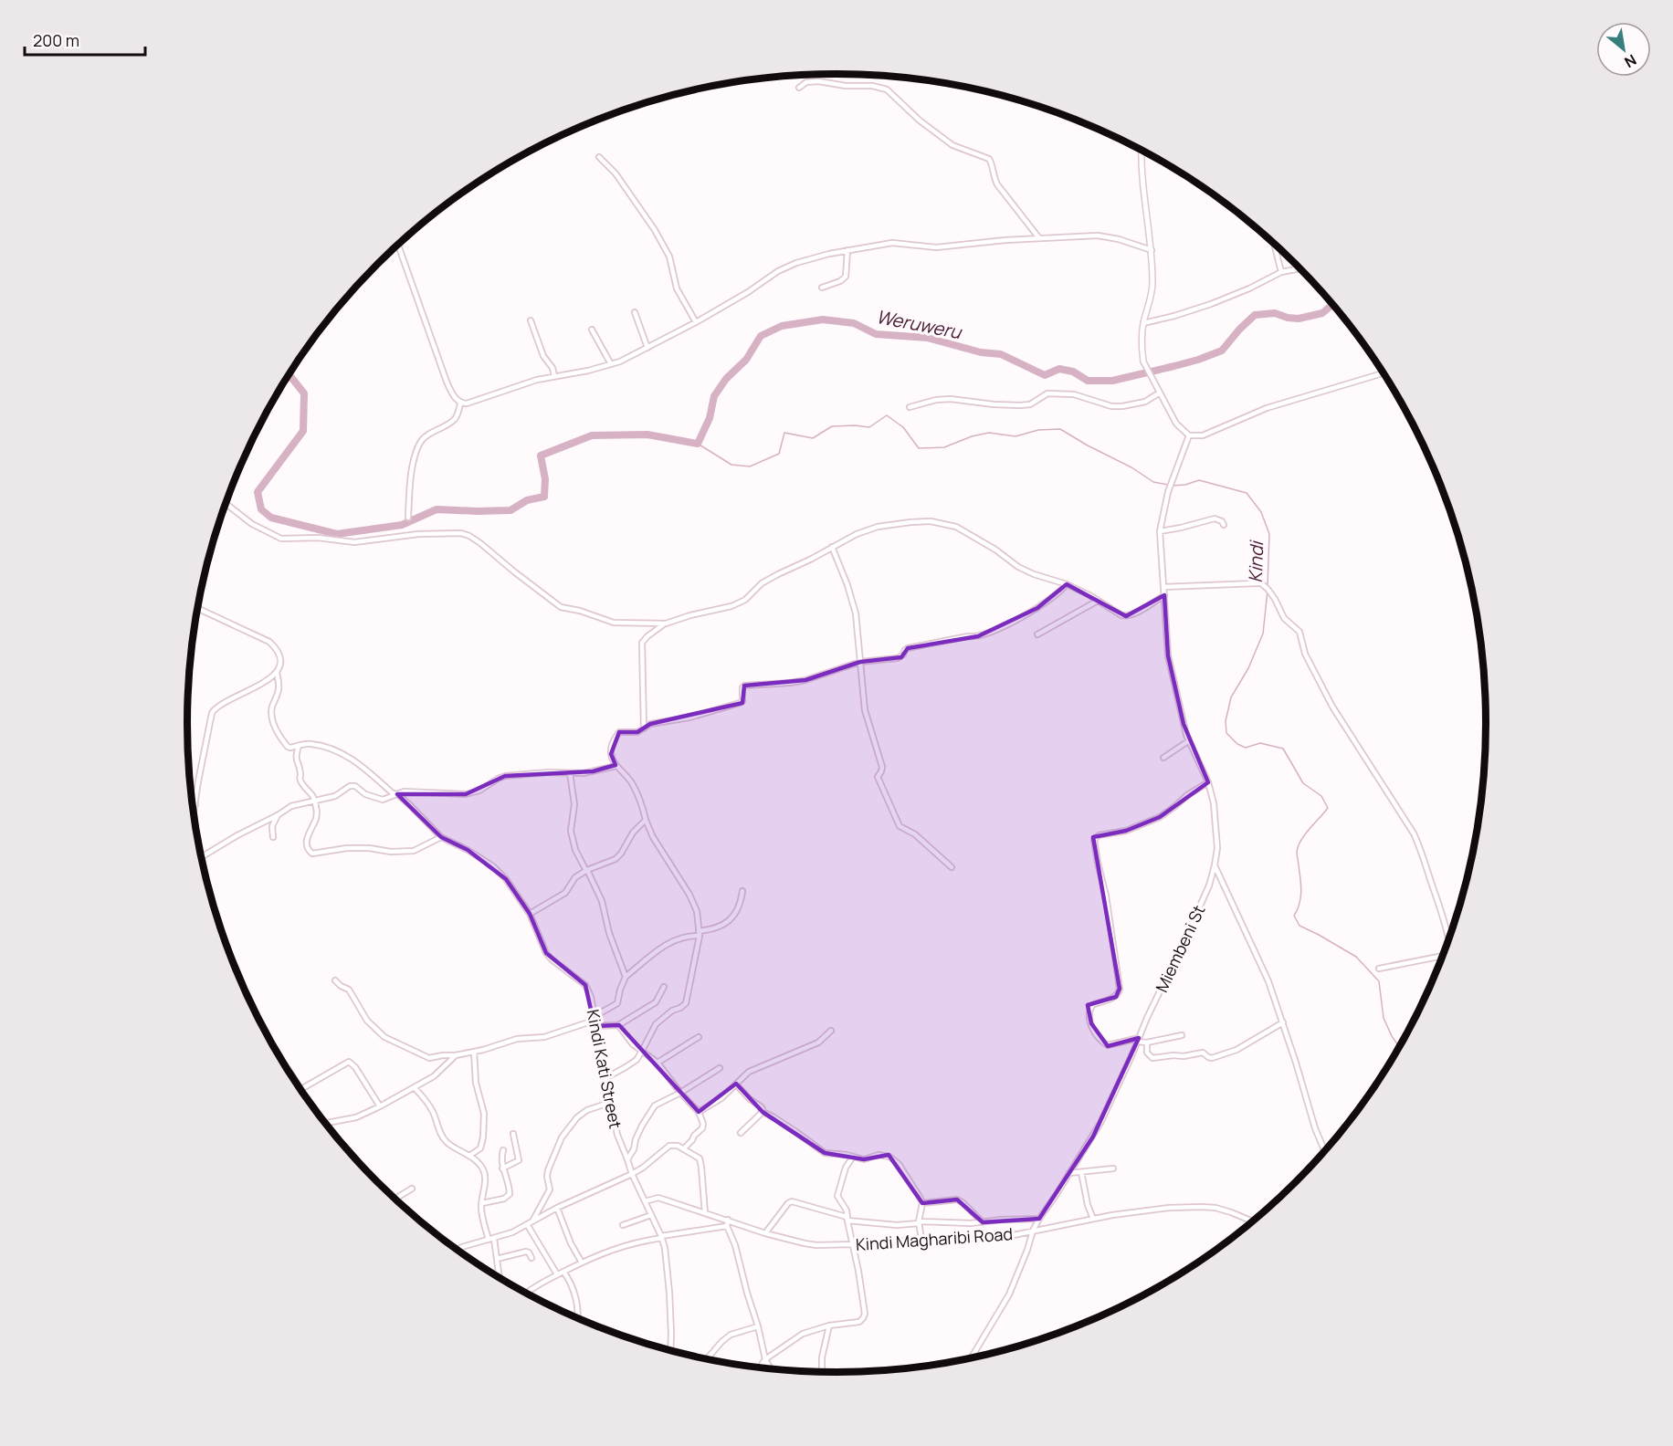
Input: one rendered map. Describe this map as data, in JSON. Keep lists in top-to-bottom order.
{
  "streets": {
    "street": ["Miembeni St", "Kindi Kati Street", "Kindi Magharibi Road"]
  },
  "crossings": [
    ["Miembeni St", "Kindi Magharibi Road"],
    ["Kindi Kati Street", "Kindi Magharibi Road"]
  ],
  "water": ["Weruweru", "Kindi"],
  "scale_bar": "200 m",
  "north": "bottom right"
}
